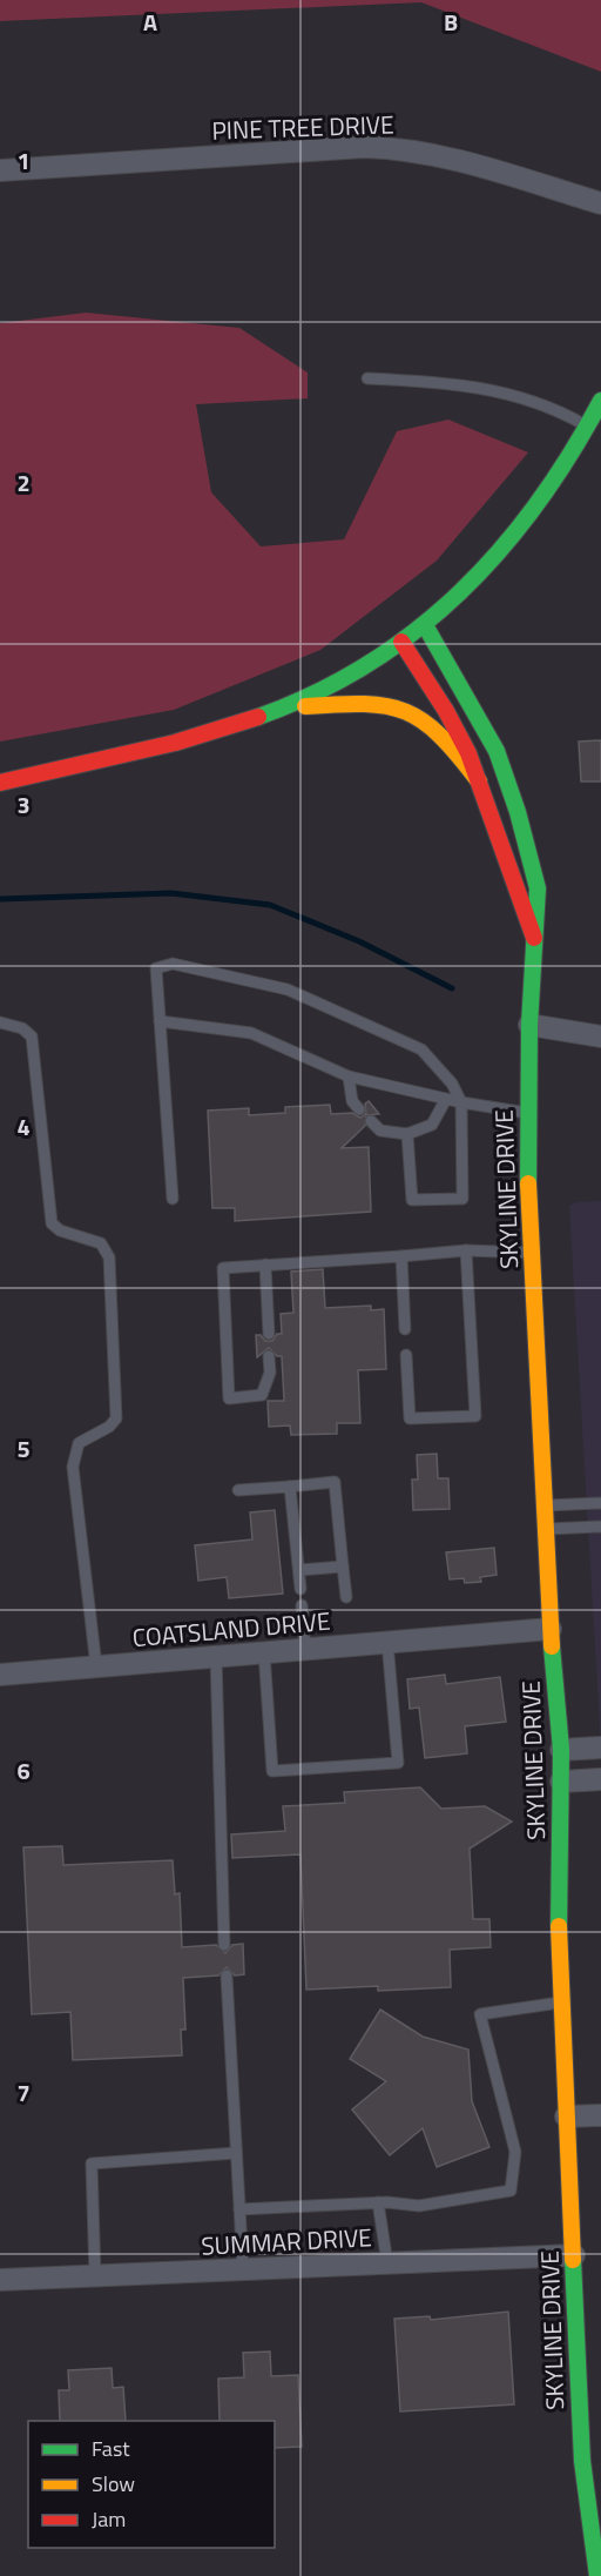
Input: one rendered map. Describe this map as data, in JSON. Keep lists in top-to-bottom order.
{
  "streets": {
    "street": [
      "PINE TREE DRIVE",
      "SKYLINE DRIVE",
      "COATSLAND DRIVE",
      "SUMMAR DRIVE"
    ]
  },
  "crossings": [
    ["SKYLINE DRIVE", "COATSLAND DRIVE"],
    ["SKYLINE DRIVE", "SUMMAR DRIVE"]
  ],
  "legend": ["Fast", "Slow", "Jam"],
  "grid": {
    "columns": ["A", "B"],
    "rows": [
      "1",
      "2",
      "3",
      "4",
      "5",
      "6",
      "7"
    ]
  }
}
